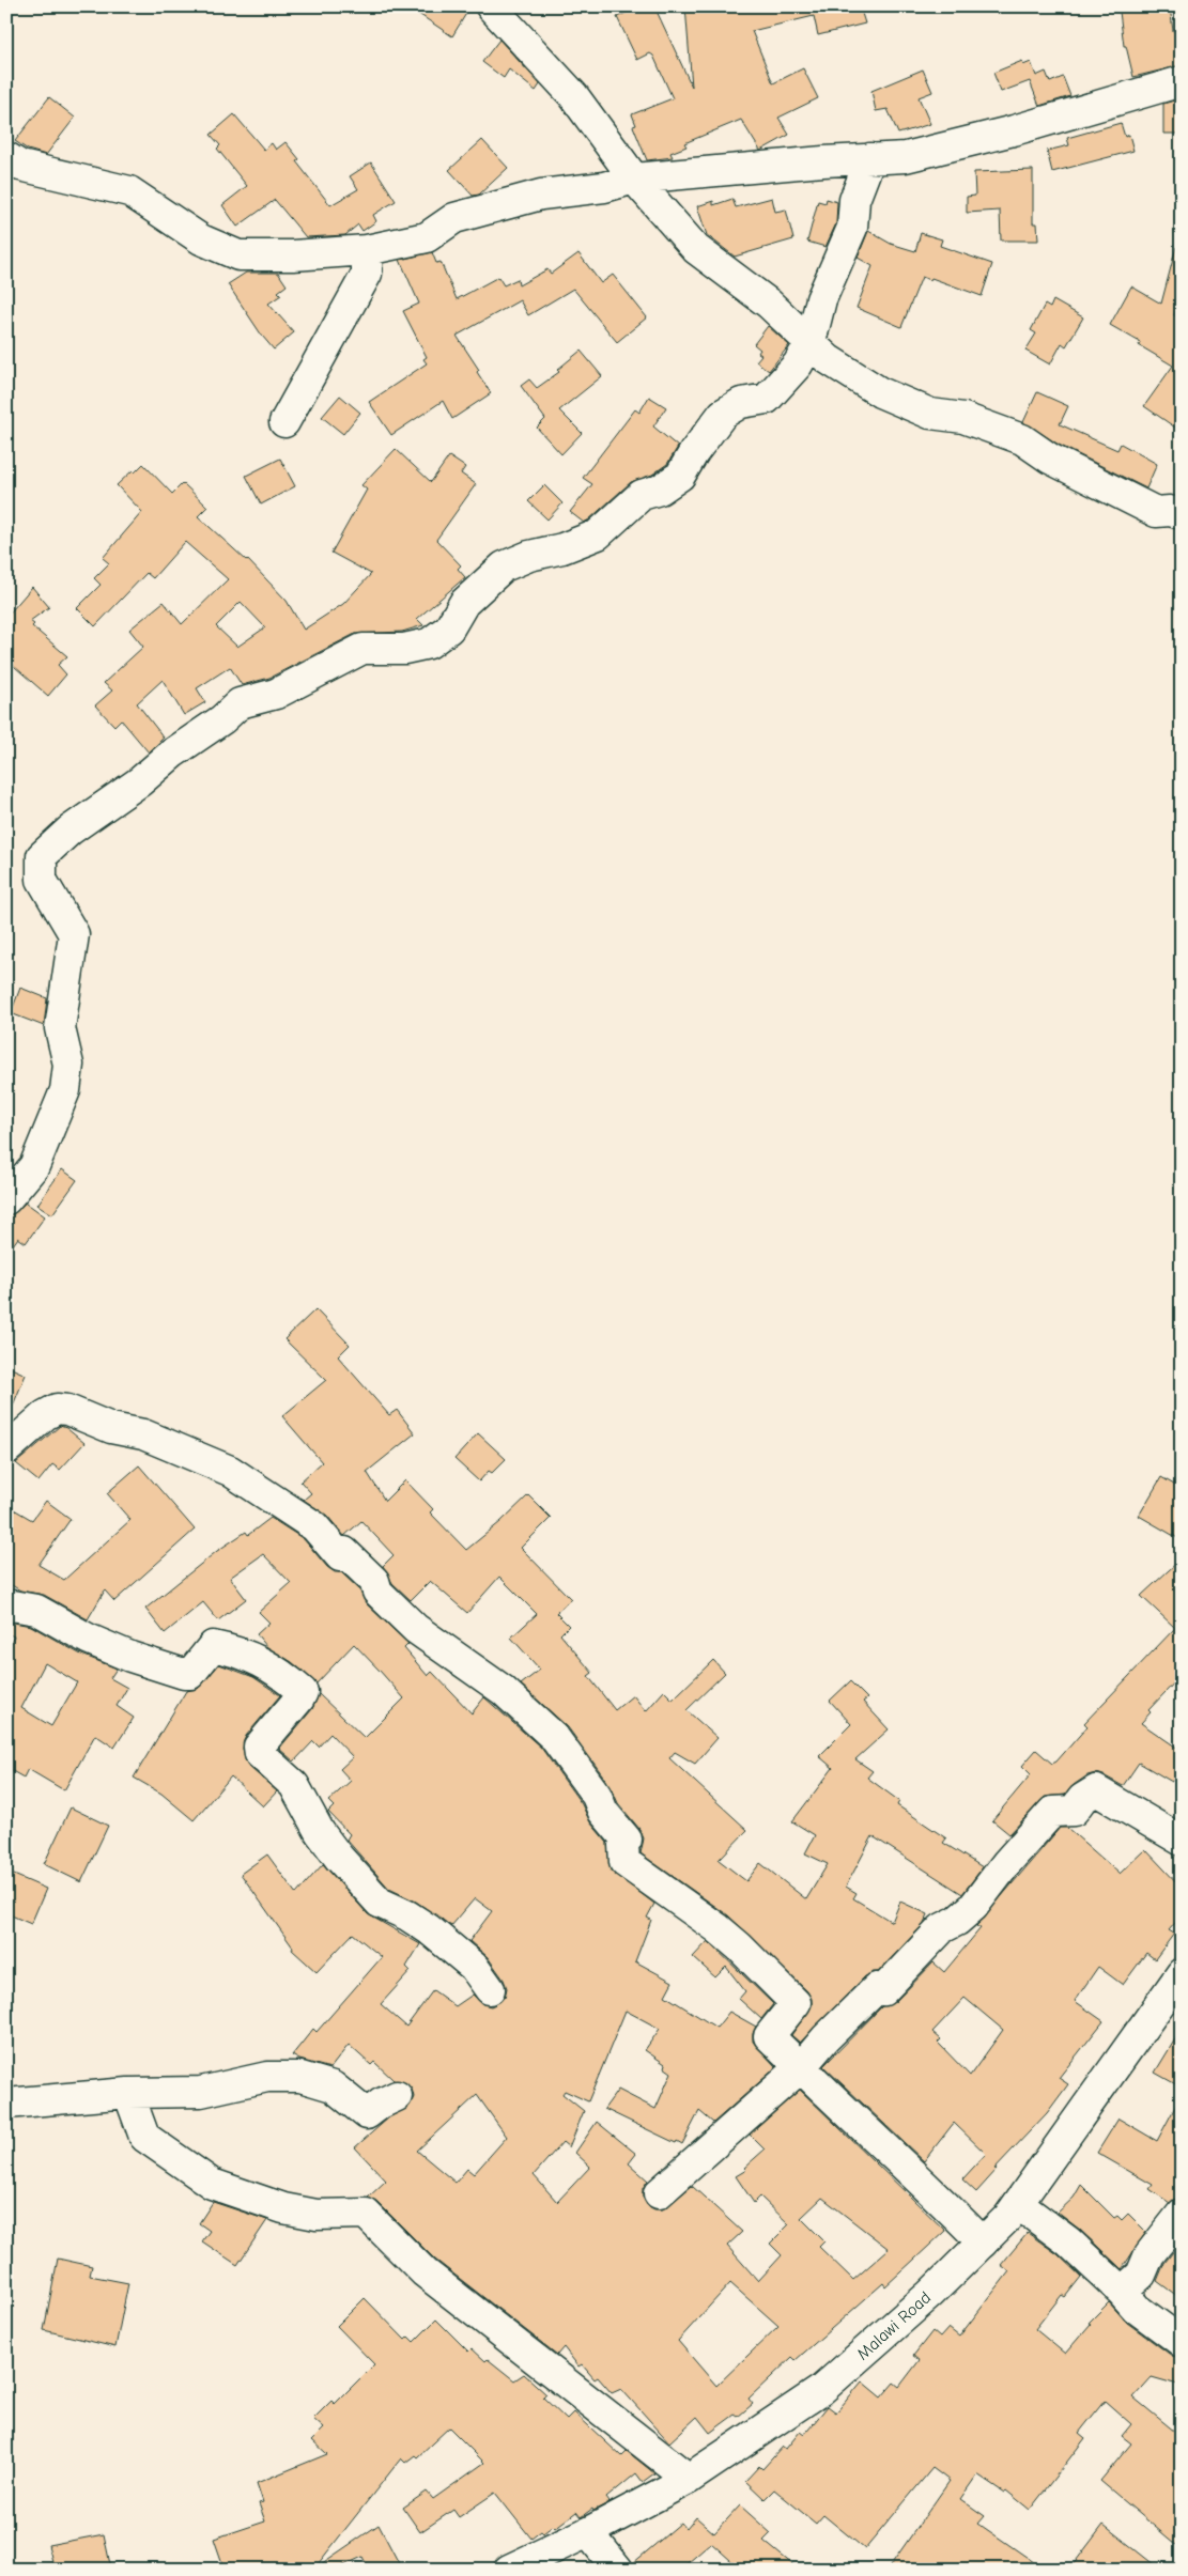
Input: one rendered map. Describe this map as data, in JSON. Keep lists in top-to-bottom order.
{
  "streets": {
    "street": ["Malawi Road"]
  }
}
